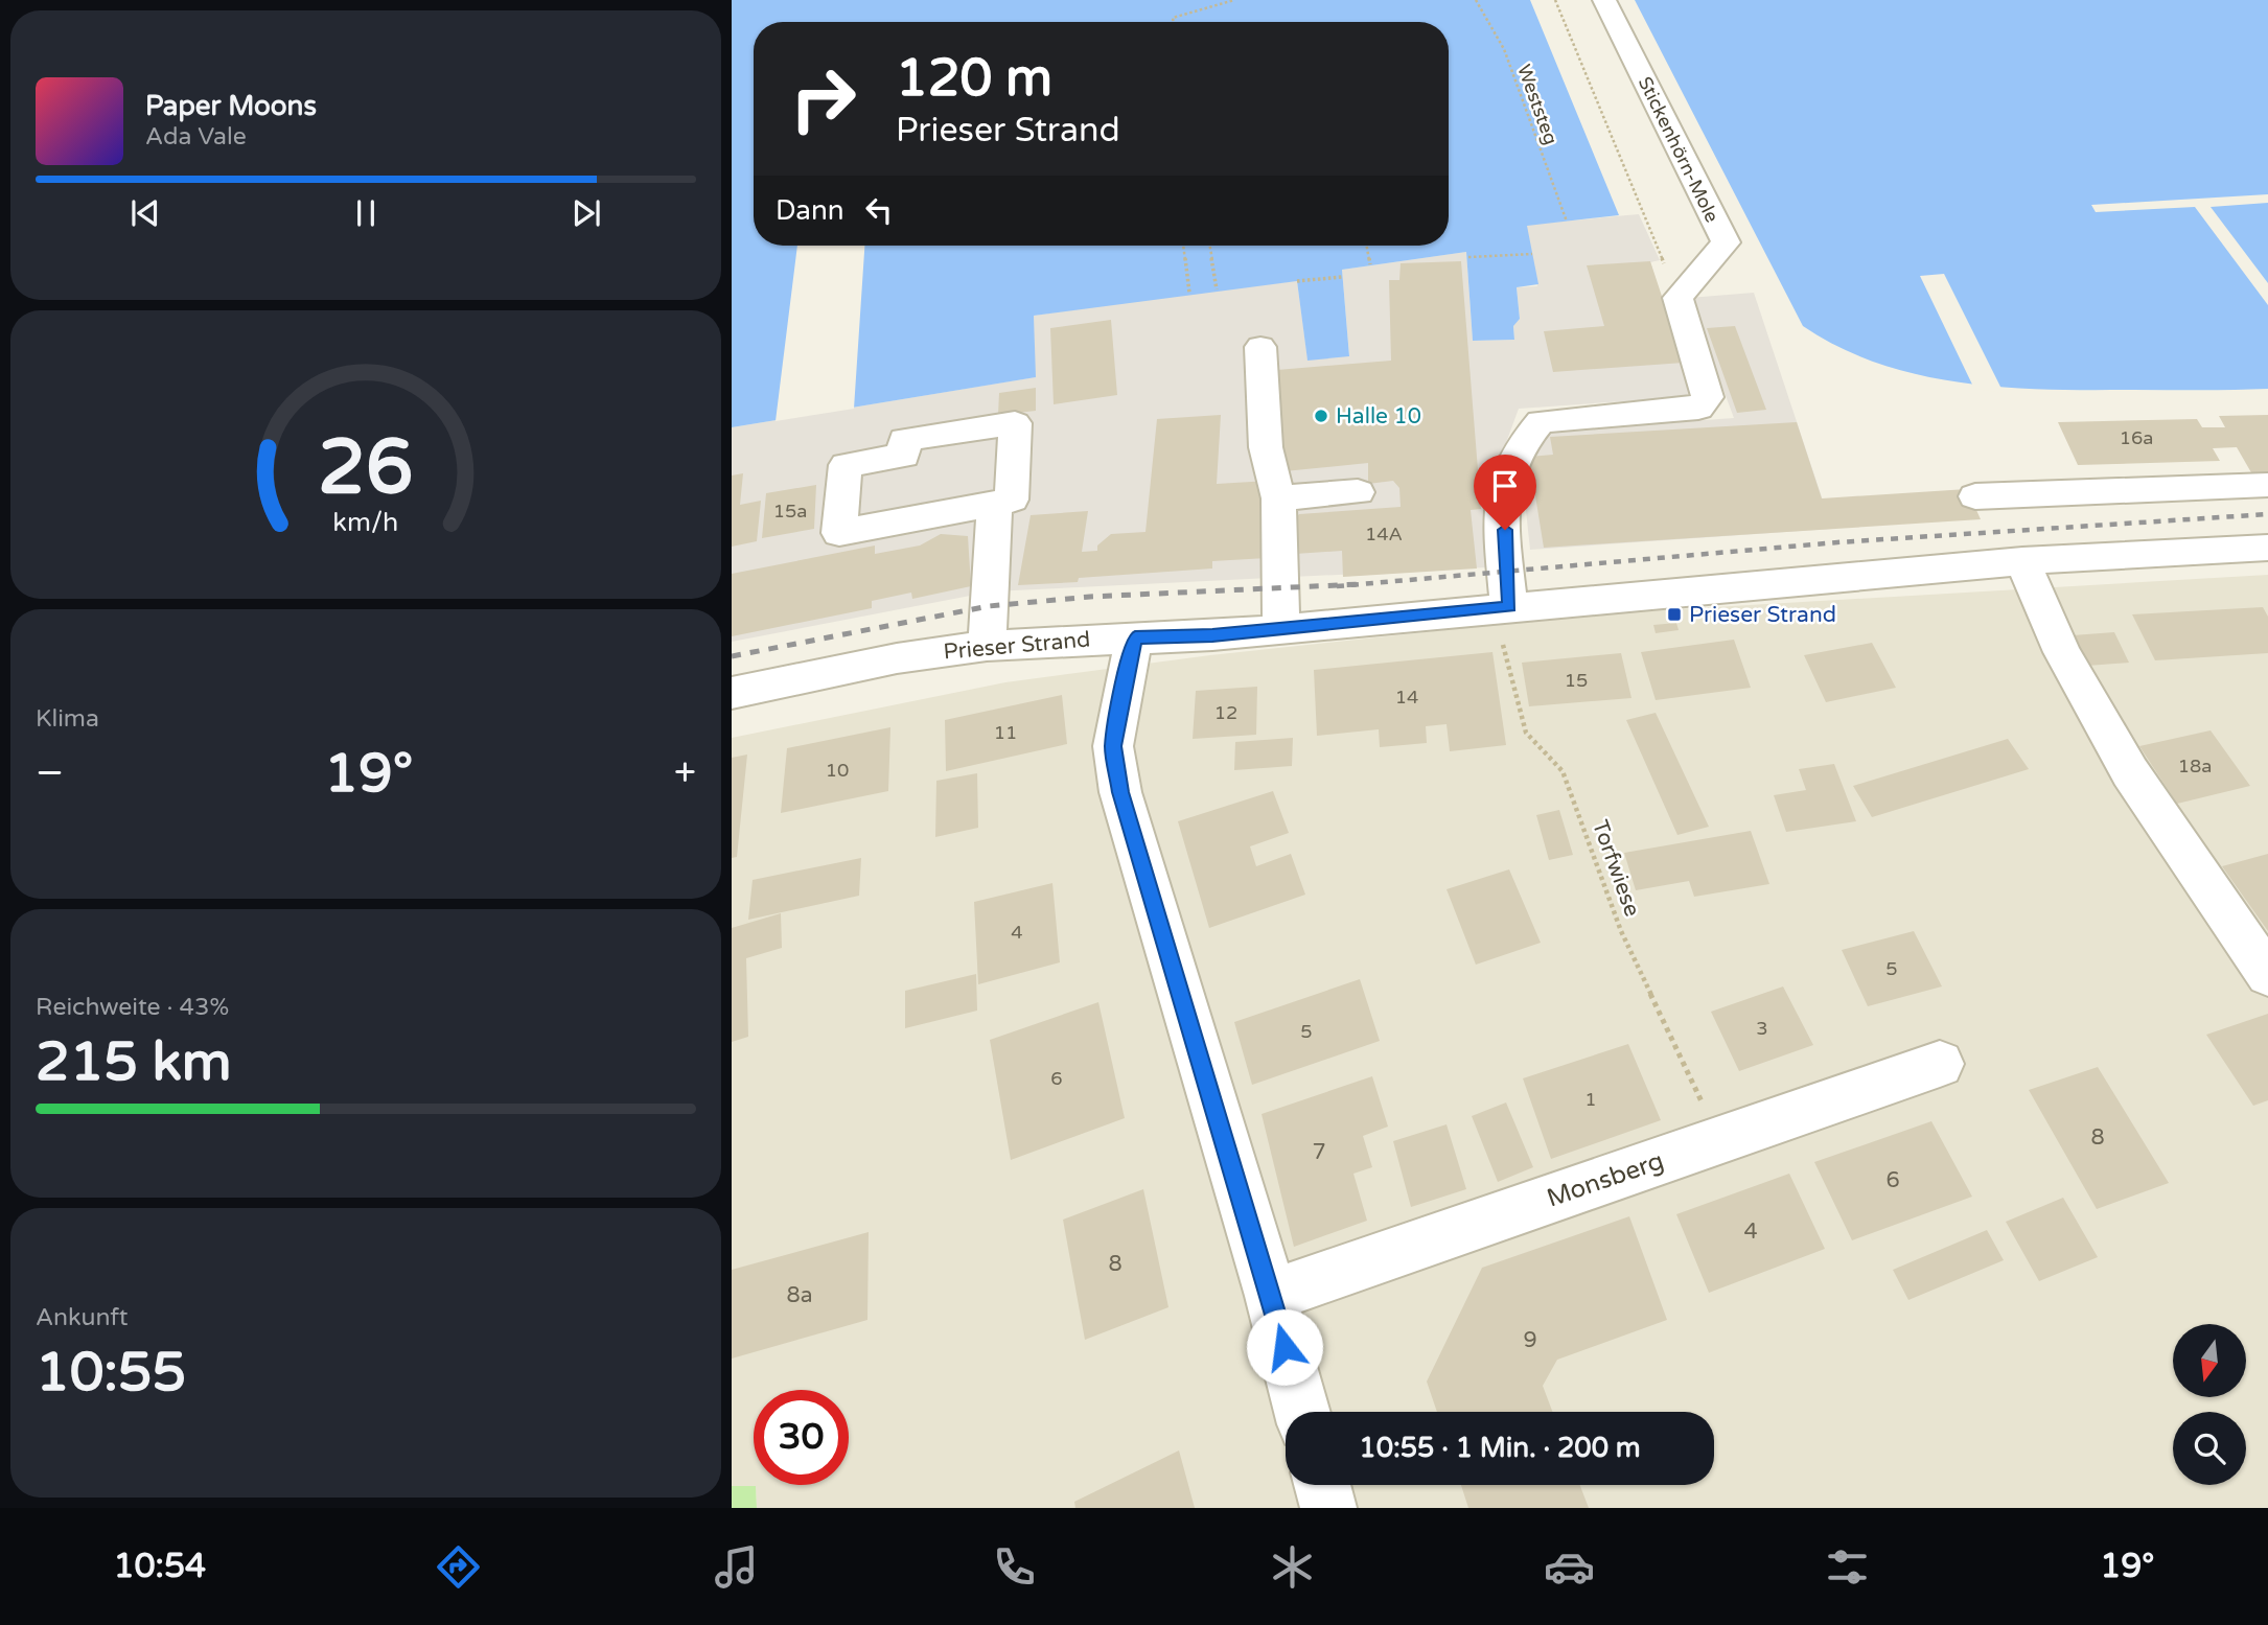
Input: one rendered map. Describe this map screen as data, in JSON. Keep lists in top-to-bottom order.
{
  "streets": {
    "street": ["Stickenhörn-Mole", "Prieser Strand", "Monsberg"],
    "path": ["Weststeg", "Torfwiese"]
  },
  "crossings": [
    ["Prieser Strand", "Torfwiese"],
    ["Torfwiese", "Monsberg"]
  ],
  "places": {
    "other": ["Halle 10"],
    "transit": ["Prieser Strand"]
  },
  "house_numbers": [
    "16a",
    "15a",
    "14A",
    "15",
    "14",
    "12",
    "11",
    "18a",
    "10",
    "4",
    "5",
    "3",
    "5",
    "6",
    "1",
    "8",
    "7",
    "6",
    "4",
    "8",
    "8a",
    "9"
  ],
  "north": "bottom",
  "page": {
    "turn": ["120 m", "Prieser Strand"],
    "song": ["Paper Moons", "Ada Vale"],
    "then": "Dann",
    "tile": [
      "Klima",
      ["Reichweite · 43%", "215 km"],
      ["Ankunft", "10:55"]
    ],
    "heat": ["−", "19°", "+"],
    "limit": "30",
    "trip": "10:55 · 1 Min. · 200 m",
    "tabs": ["10:54", "19°"],
    "gauge": ["26", "km/h"]
  }
}
